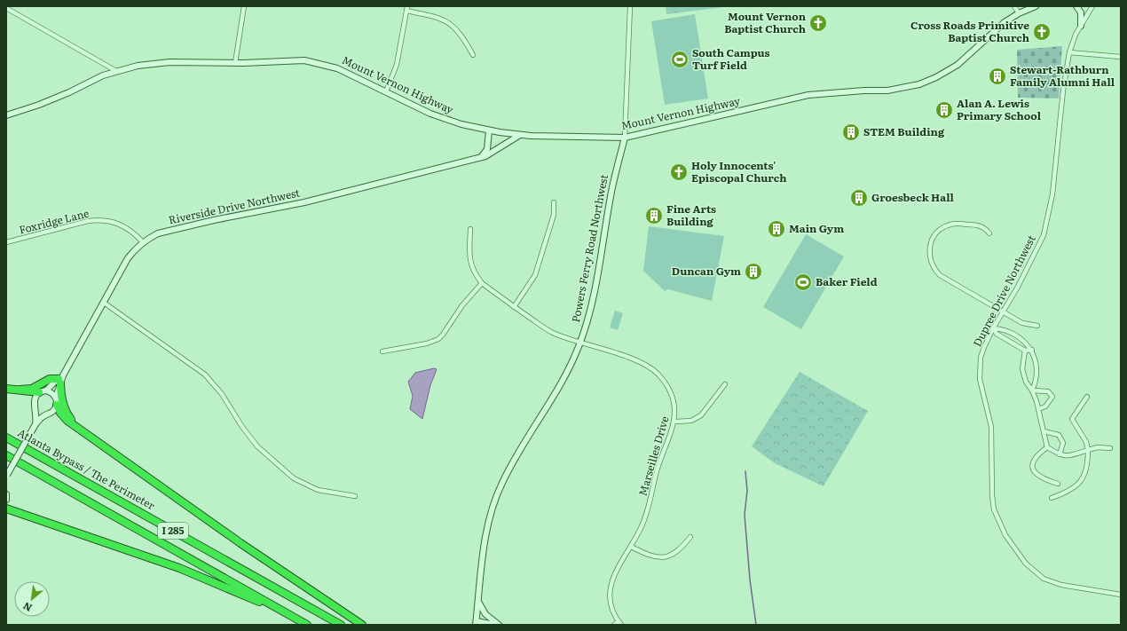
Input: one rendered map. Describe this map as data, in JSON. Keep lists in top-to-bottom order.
{
  "streets": {
    "highway": ["Atlanta Bypass / The Perimeter", "I 285"],
    "street": [
      "Mount Vernon Highway",
      "Riverside Drive Northwest",
      "Foxridge Lane",
      "Powers Ferry Road Northwest",
      "Dupree Drive Northwest",
      "Marseilles Drive"
    ]
  },
  "crossings": [
    ["Mount Vernon Highway", "Riverside Drive Northwest"],
    ["Mount Vernon Highway", "Powers Ferry Road Northwest"],
    ["Riverside Drive Northwest", "Foxridge Lane"],
    ["Powers Ferry Road Northwest", "Marseilles Drive"]
  ],
  "places": {
    "church": ["Mount Vernon Baptist Church", "Cross Roads Primitive Baptist Church", "Holy Innocents' Episcopal Church"],
    "sports": ["South Campus Turf Field", "Baker Field"],
    "building": [
      "Stewart-Rathburn Family Alumni Hall",
      "Alan A. Lewis Primary School",
      "STEM Building",
      "Groesbeck Hall",
      "Fine Arts Building",
      "Main Gym",
      "Duncan Gym"
    ]
  },
  "north": "bottom left"
}
